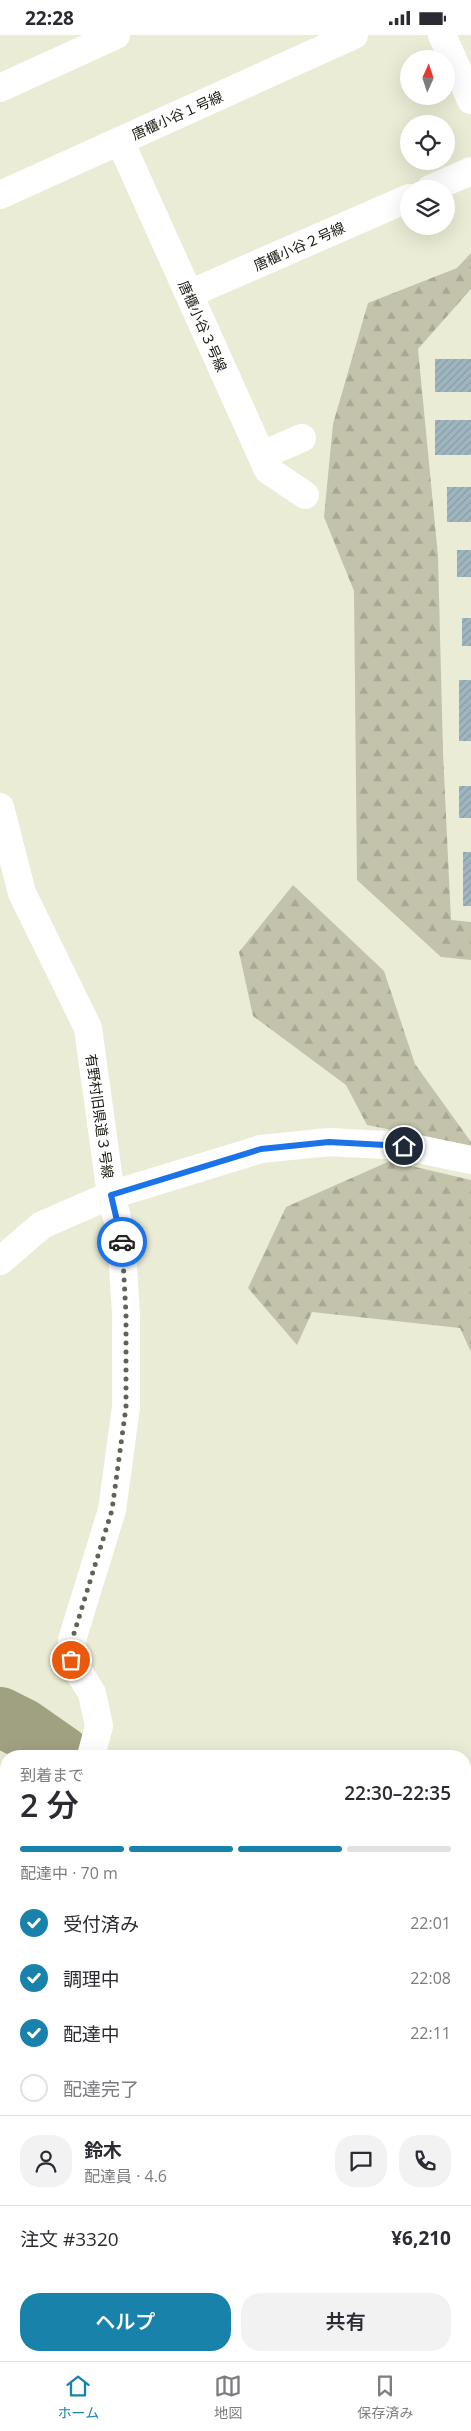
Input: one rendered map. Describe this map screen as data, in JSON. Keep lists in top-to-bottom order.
{
  "streets": {
    "street": [
      "唐櫃小谷１号線",
      "唐櫃小谷２号線",
      "唐櫃小谷３号線",
      "有野村旧県道３号線"
    ]
  },
  "crossings": [
    ["唐櫃小谷１号線", "唐櫃小谷３号線"],
    ["唐櫃小谷２号線", "唐櫃小谷３号線"]
  ],
  "north": "top",
  "page": {
    "status": "22:28",
    "heading": ["2 分", "到着まで", "22:30–22:35"],
    "panel": [
      "鈴木",
      "配達員 · 4.6",
      "注文 #3320",
      "¥6,210"
    ],
    "bar": "配達中 · 70 m",
    "list": [
      ["受付済み", "22:01"],
      ["調理中", "22:08"],
      ["配達中", "22:11"],
      "配達完了"
    ],
    "buttons": ["ヘルプ", "共有"],
    "tabs": ["ホーム", "地図", "保存済み"]
  }
}
